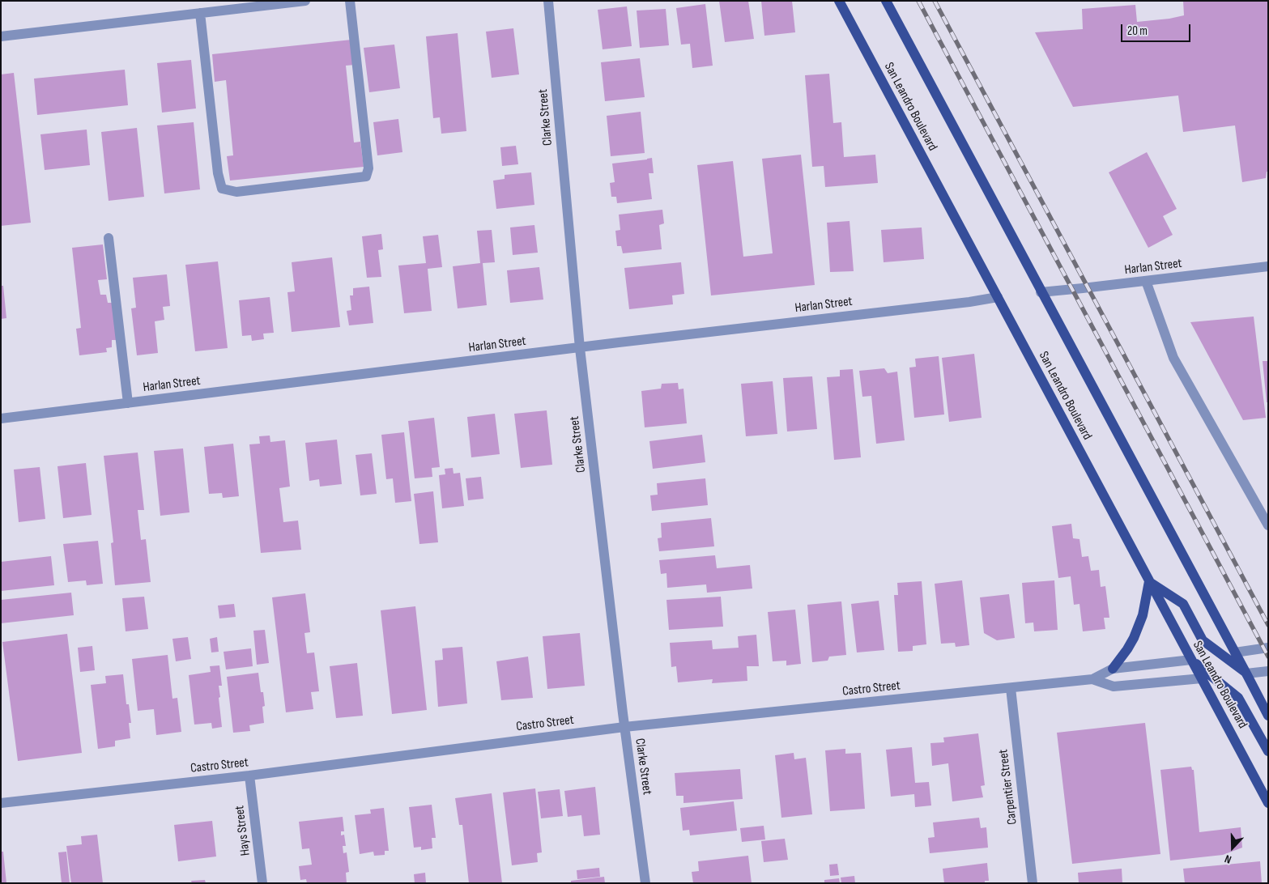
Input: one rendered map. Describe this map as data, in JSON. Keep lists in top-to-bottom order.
{
  "streets": {
    "main road": ["San Leandro Boulevard"],
    "street": [
      "Clarke Street",
      "Harlan Street",
      "Castro Street",
      "Carpentier Street",
      "Hays Street"
    ]
  },
  "crossings": [
    ["San Leandro Boulevard", "Harlan Street"],
    ["San Leandro Boulevard", "Castro Street"],
    ["Clarke Street", "Harlan Street"],
    ["Clarke Street", "Castro Street"],
    ["Castro Street", "Carpentier Street"],
    ["Castro Street", "Hays Street"]
  ],
  "scale_bar": "20 m",
  "north": "bottom"
}
